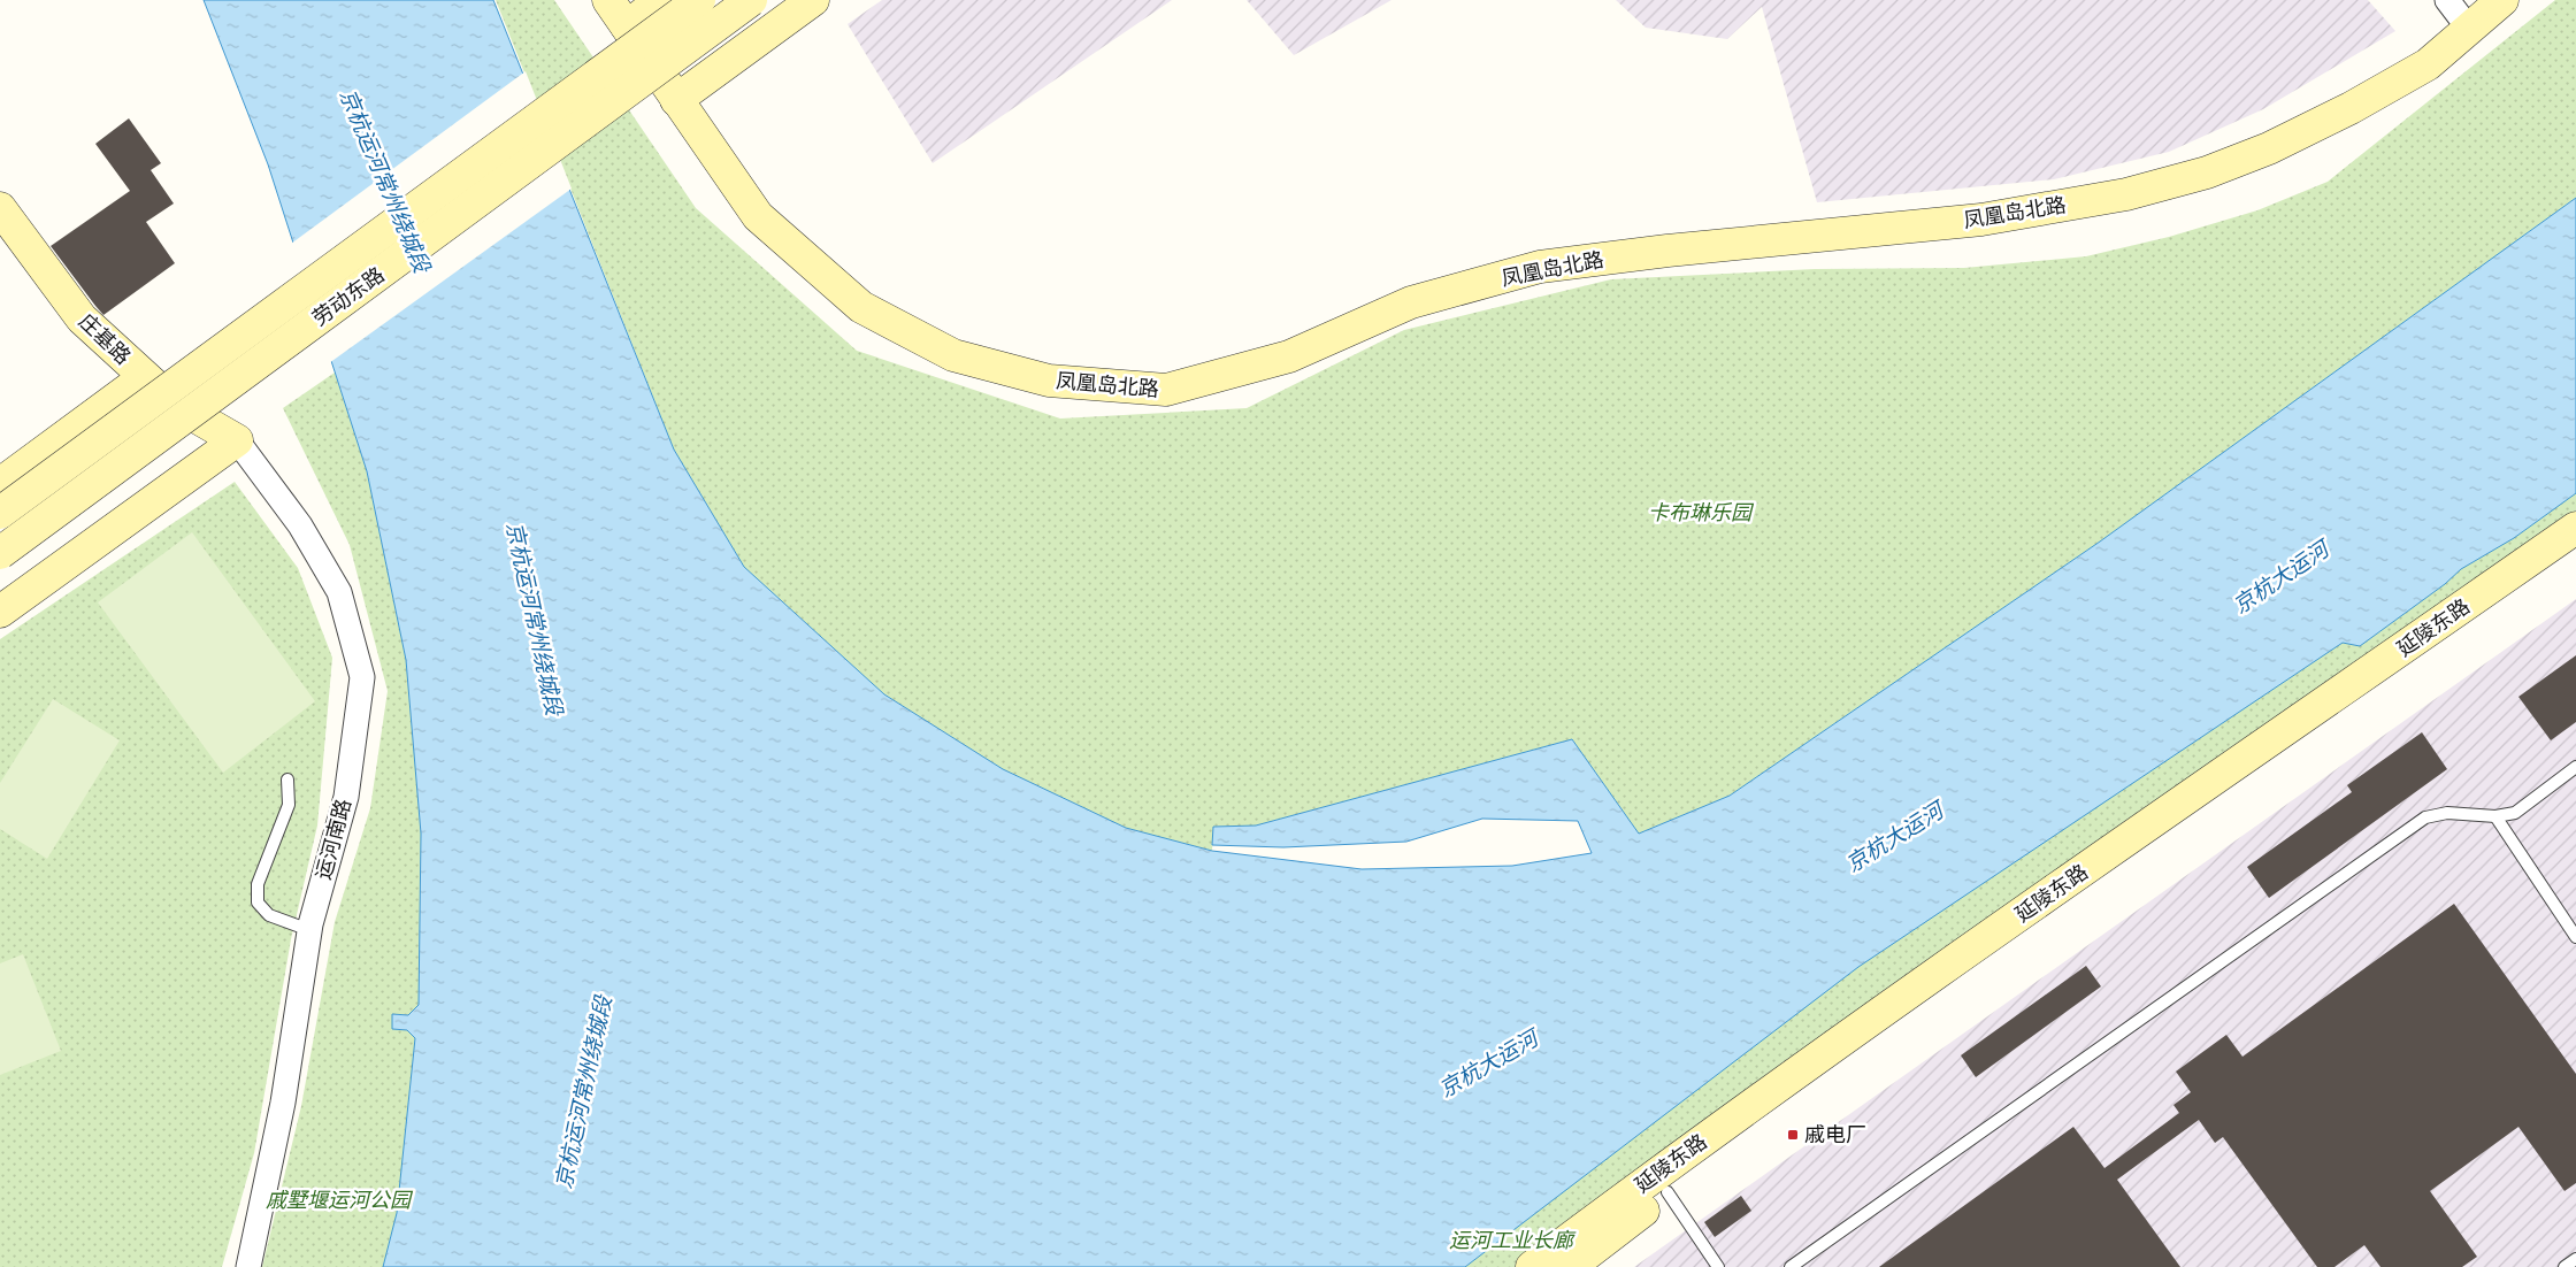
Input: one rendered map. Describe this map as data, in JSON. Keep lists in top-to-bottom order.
{
  "streets": {
    "main road": [
      "凤凰岛北路",
      "劳动东路",
      "庄基路",
      "延陵东路"
    ],
    "street": ["运河南路"]
  },
  "crossings": [
    ["庄基路", "运河南路"]
  ],
  "water": ["京杭运河常州绕城段", "京杭大运河"],
  "parks": ["卡布琳乐园", "戚墅堰运河公园", "运河工业长廊"],
  "places": {
    "transit": ["戚电厂"]
  }
}
